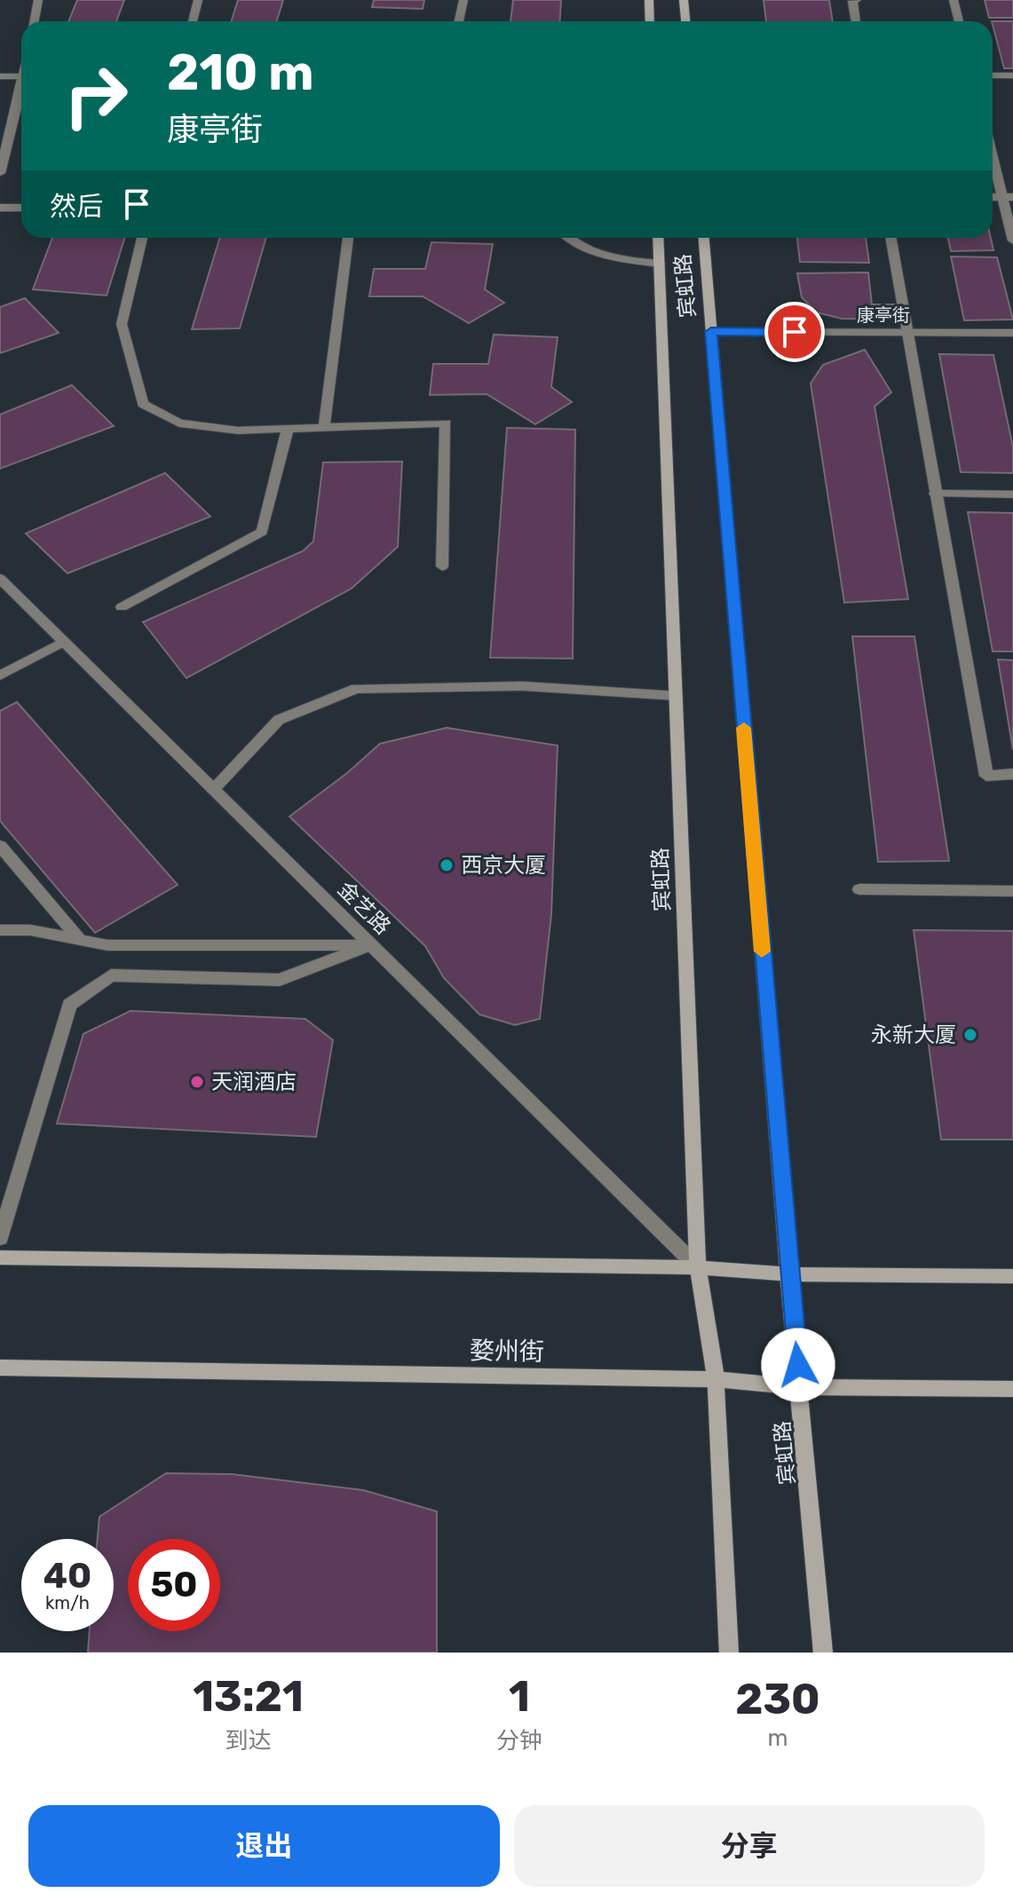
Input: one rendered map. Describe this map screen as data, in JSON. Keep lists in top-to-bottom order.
{
  "streets": {
    "main road": ["宾虹路", "婺州街"],
    "street": ["康亭街", "金艺路"]
  },
  "crossings": [
    ["宾虹路", "康亭街"],
    ["宾虹路", "金艺路"],
    ["宾虹路", "婺州街"]
  ],
  "places": ["西京大厦", "永新大厦", "天润酒店"],
  "page": {
    "turn": ["210 m", "康亭街"],
    "then": "然后",
    "speed": "40 km/h",
    "limit": "50",
    "eta": [
      "13:21",
      "到达",
      "1",
      "分钟",
      "230",
      "m"
    ],
    "buttons": ["退出", "分享"]
  }
}
